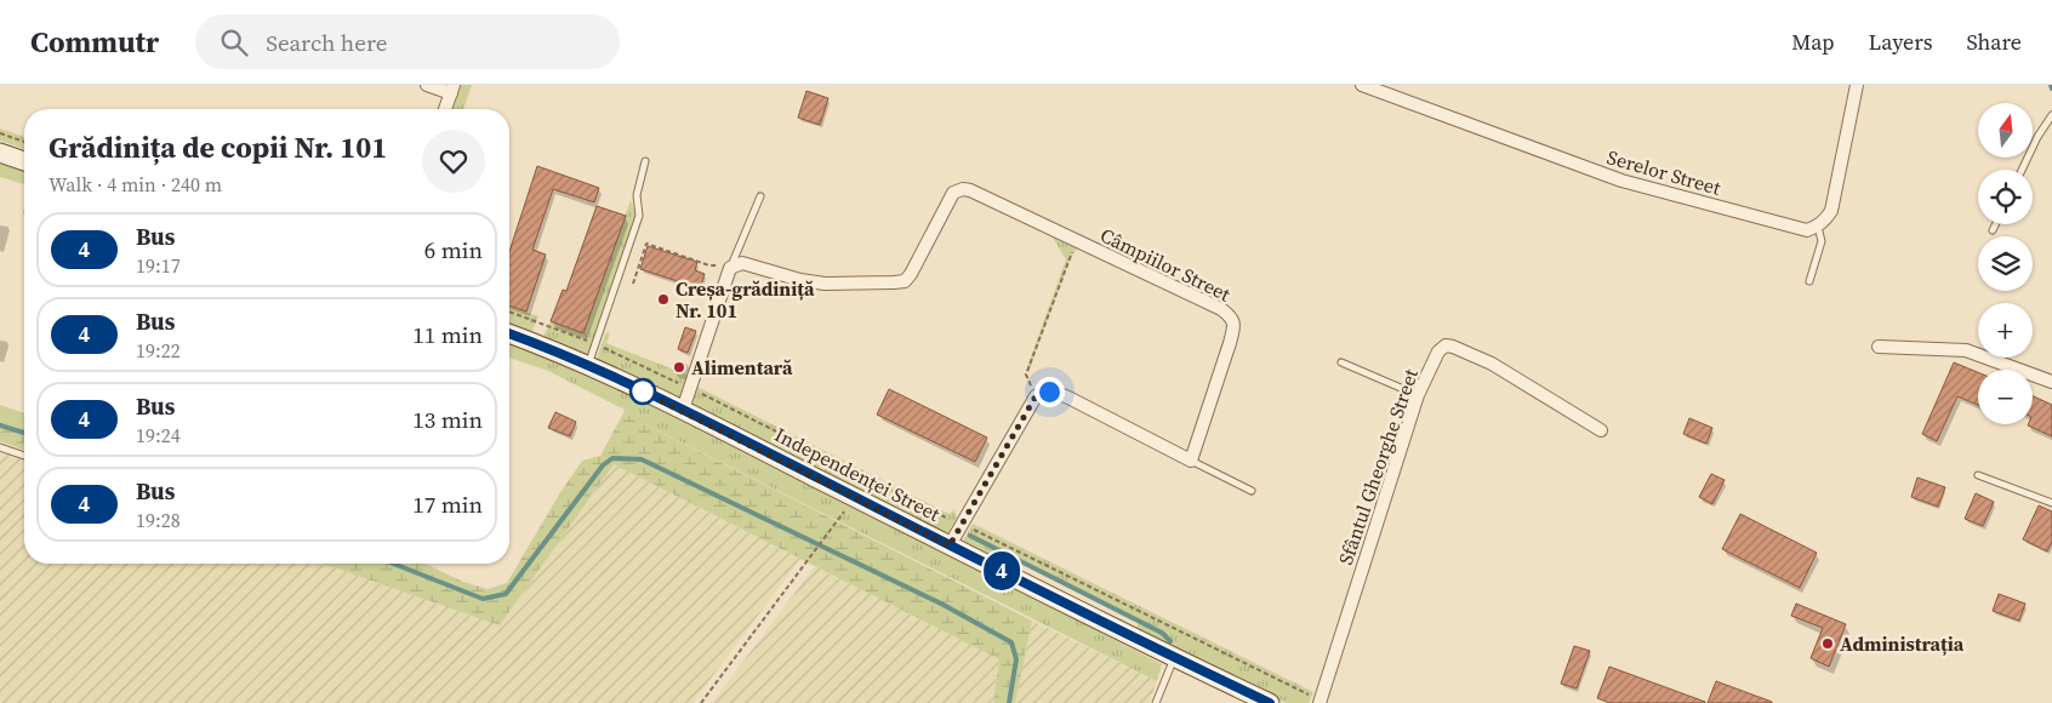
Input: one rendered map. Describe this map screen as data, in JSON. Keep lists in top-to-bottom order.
{
  "streets": {
    "main road": ["Independenței Street"],
    "street": ["Serelor Street", "Câmpiilor Street", "Sfântul Gheorghe Street"]
  },
  "places": ["Creșa-grădiniță Nr. 101", "Alimentară", "Administrația"],
  "lines": ["bus line 4"],
  "north": "top",
  "page": {
    "header": "Commutr",
    "search": "Search here",
    "nav": ["Map", "Layers", "Share"],
    "on_map": "4",
    "map_buttons": ["+", "−"],
    "heading": ["Grădinița de copii Nr. 101", "Walk · 4 min · 240 m"],
    "list": [
      {
        "mark": "4",
        "name": "Bus",
        "note": "19:17",
        "value": "6 min"
      },
      {
        "mark": "4",
        "name": "Bus",
        "note": "19:22",
        "value": "11 min"
      },
      {
        "mark": "4",
        "name": "Bus",
        "note": "19:24",
        "value": "13 min"
      },
      {
        "mark": "4",
        "name": "Bus",
        "note": "19:28",
        "value": "17 min"
      }
    ]
  }
}
